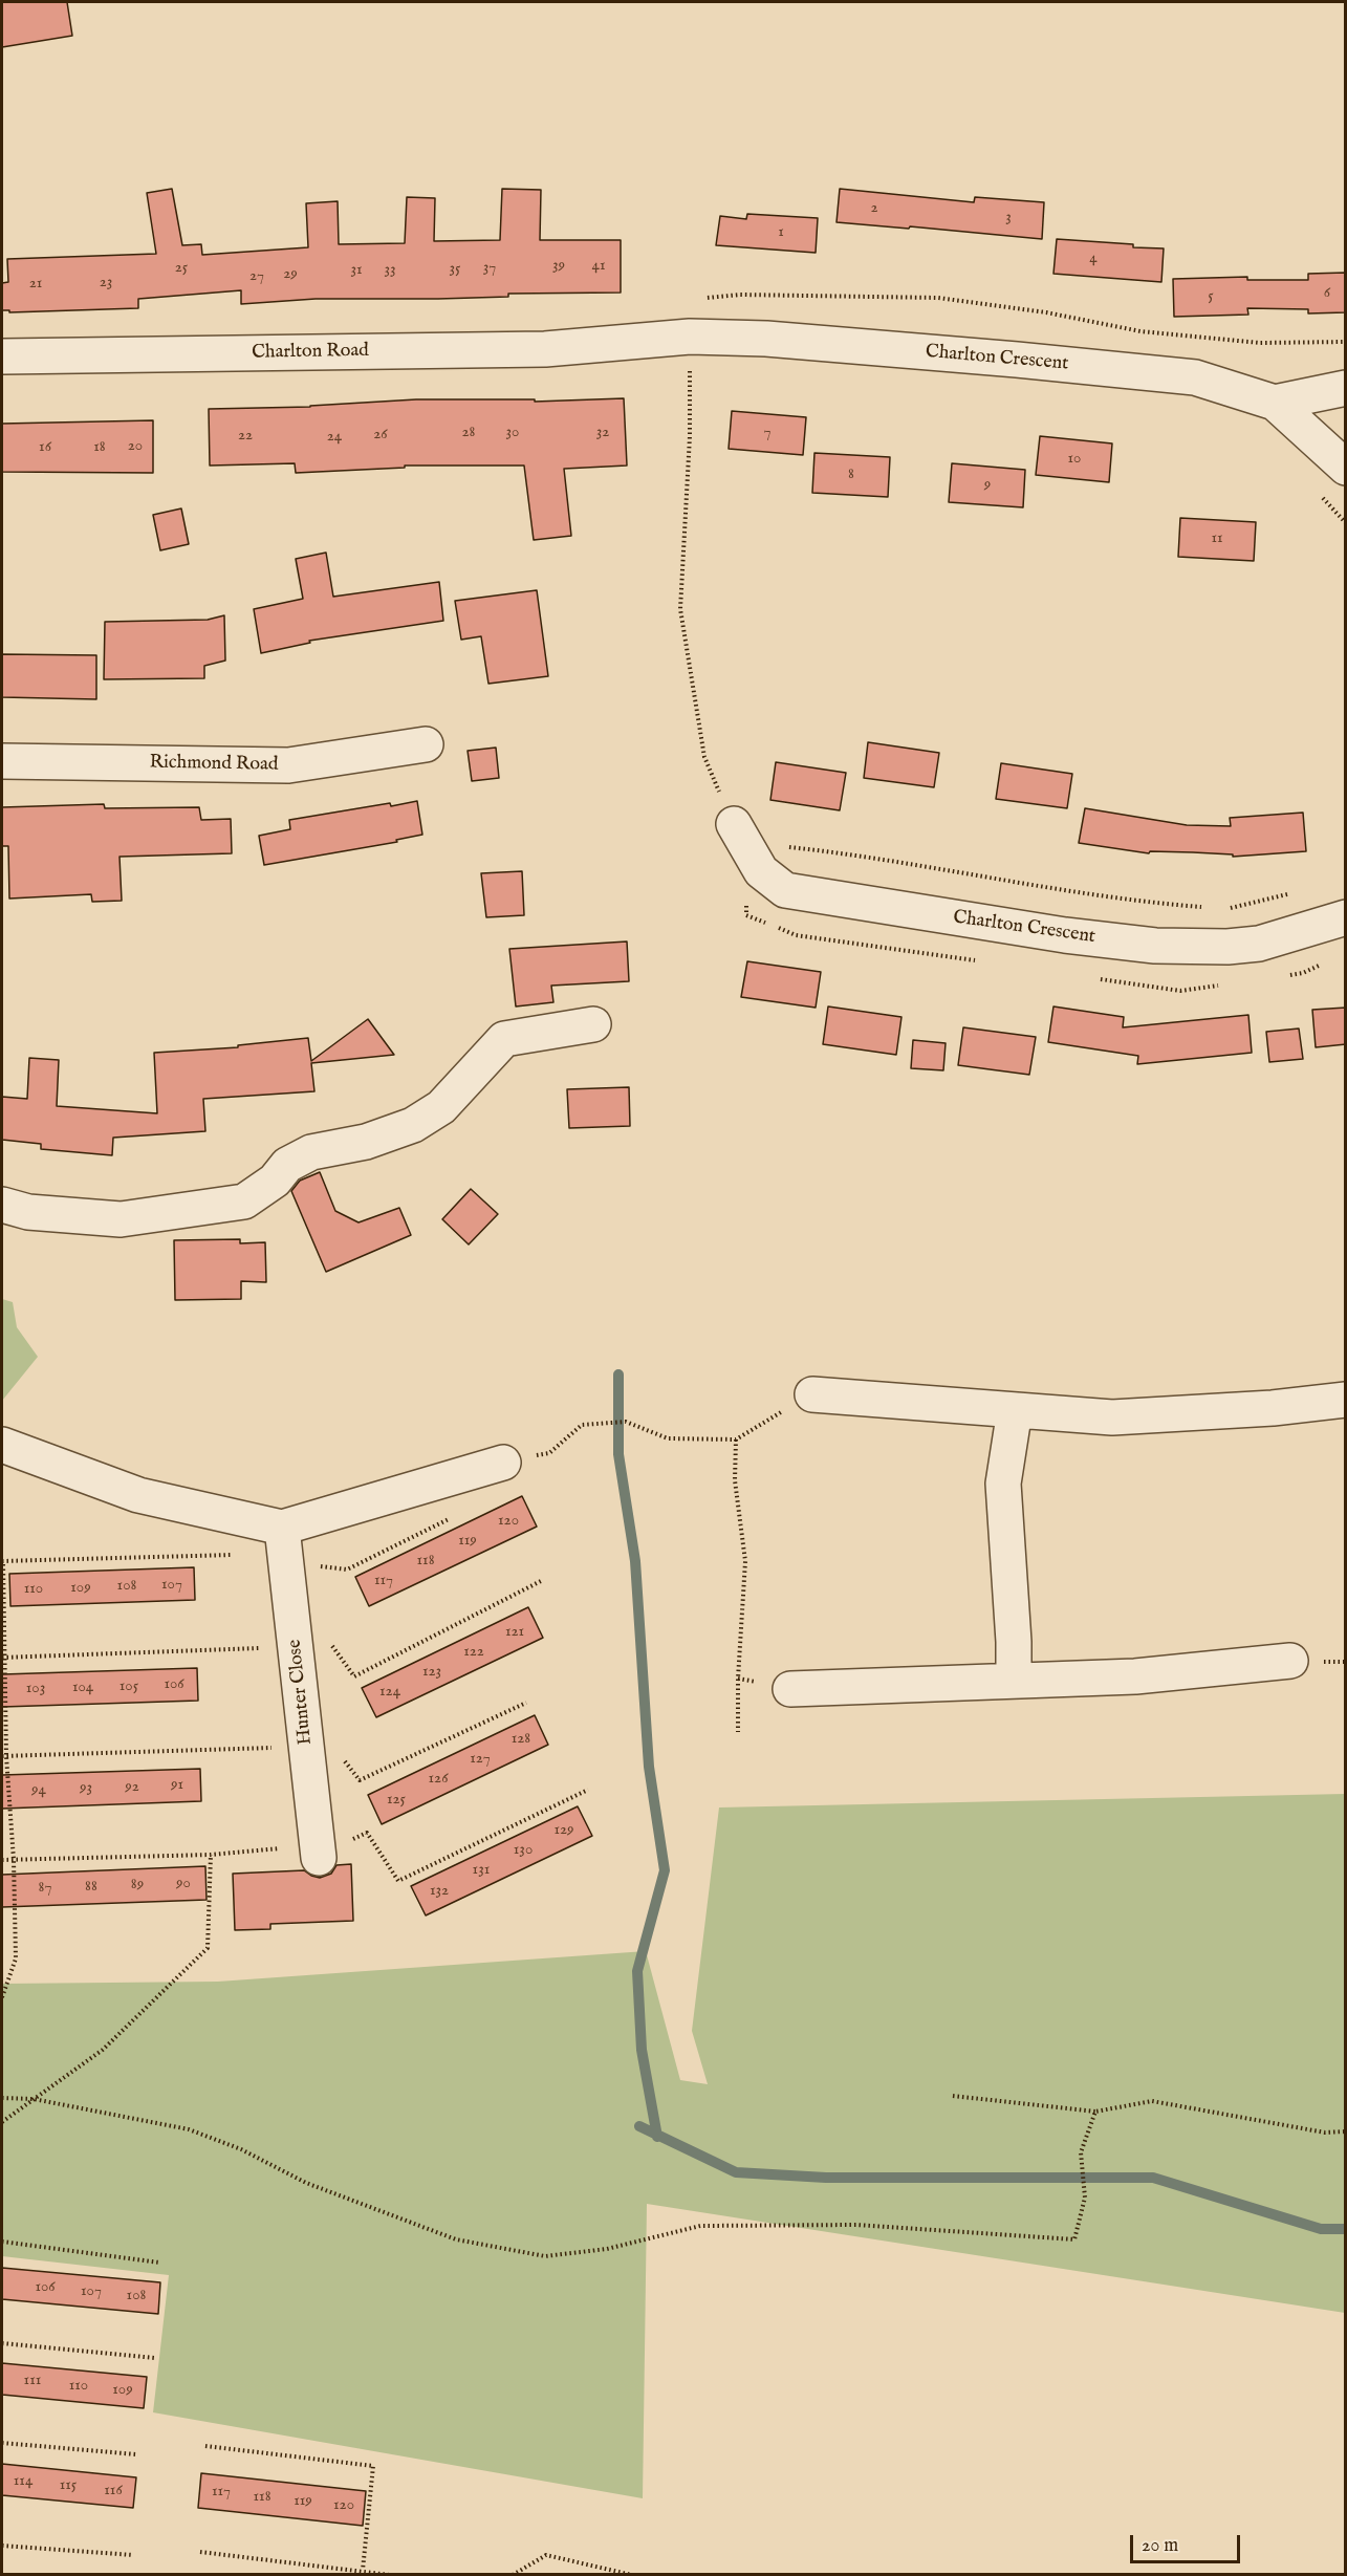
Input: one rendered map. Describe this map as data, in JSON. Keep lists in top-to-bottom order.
{
  "streets": {
    "street": [
      "Charlton Road",
      "Charlton Crescent",
      "Richmond Road",
      "Hunter Close"
    ]
  },
  "crossings": [
    ["Charlton Road", "Charlton Crescent"]
  ],
  "house_numbers": [
    "2",
    "3",
    "1",
    "4",
    "39",
    "41",
    "25",
    "37",
    "35",
    "31",
    "33",
    "29",
    "27",
    "23",
    "21",
    "6",
    "5",
    "28",
    "30",
    "32",
    "7",
    "26",
    "22",
    "24",
    "20",
    "16",
    "18",
    "10",
    "8",
    "9",
    "11",
    "120",
    "119",
    "118",
    "117",
    "107",
    "108",
    "109",
    "110",
    "121",
    "122",
    "123",
    "106",
    "105",
    "104",
    "103",
    "124",
    "128",
    "127",
    "126",
    "91",
    "92",
    "93",
    "94",
    "125",
    "129",
    "130",
    "131",
    "90",
    "89",
    "88",
    "87",
    "132",
    "106",
    "107",
    "108",
    "111",
    "110",
    "109",
    "114",
    "115",
    "116",
    "117",
    "118",
    "119",
    "120"
  ],
  "scale_bar": "20 m"
}
